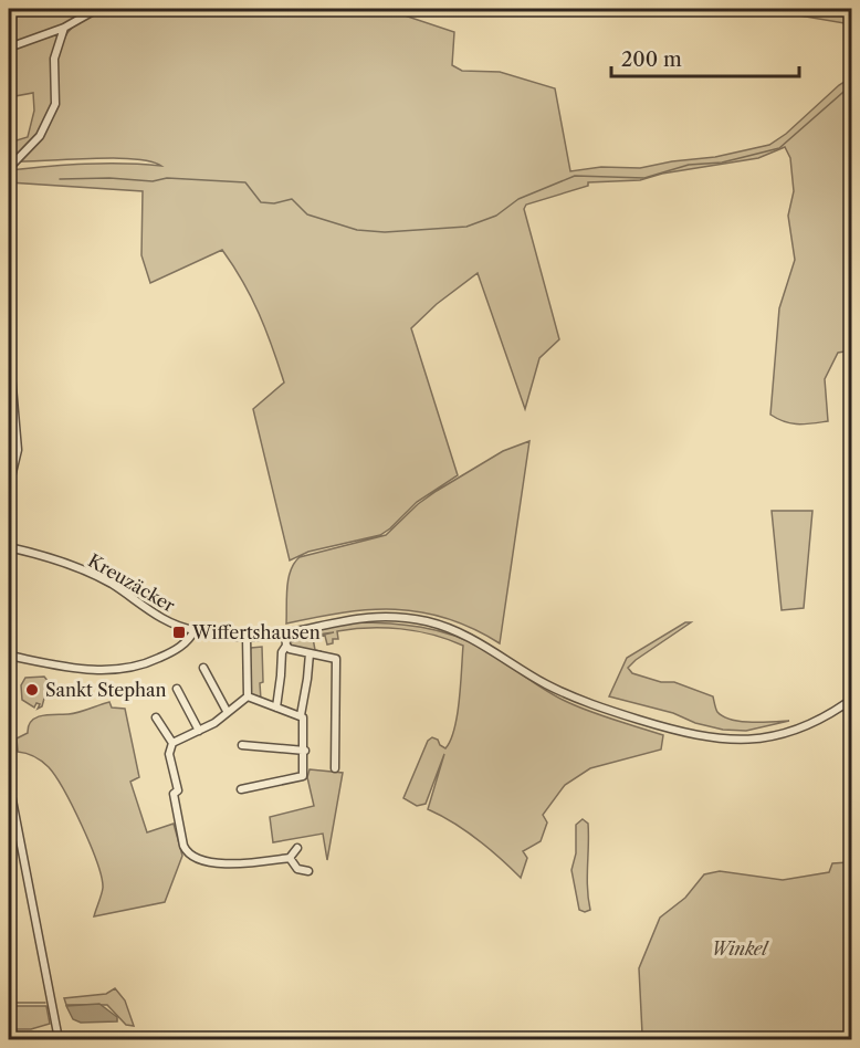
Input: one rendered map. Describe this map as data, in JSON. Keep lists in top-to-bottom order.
{
  "streets": {
    "street": ["Kreuzäcker"]
  },
  "parks": ["Winkel"],
  "places": {
    "transit": ["Wiffertshausen"],
    "other": ["Sankt Stephan"]
  },
  "scale_bar": "200 m"
}
